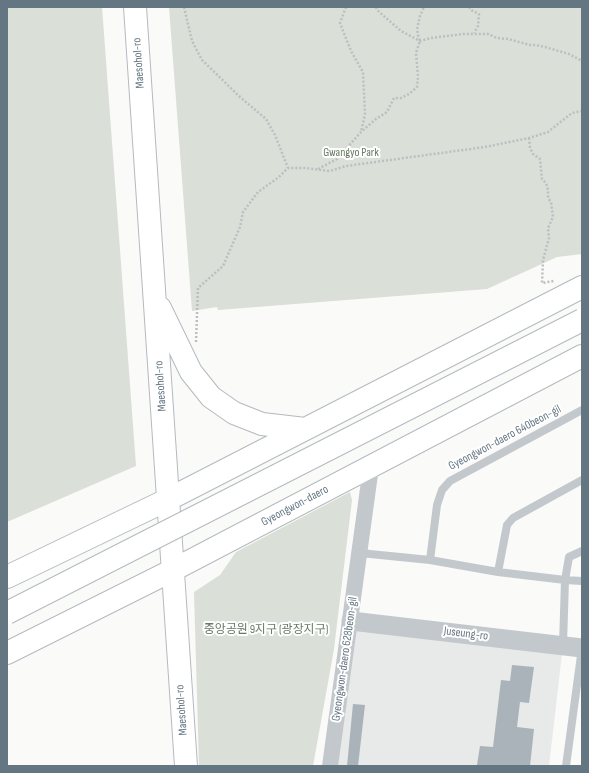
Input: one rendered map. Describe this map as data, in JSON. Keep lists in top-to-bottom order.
{
  "streets": {
    "main road": ["Maesohol-ro", "Gyeongwon-daero"],
    "street": ["Juseung-ro", "Gyeongwon-daero 628beon-gil"],
    "lane": ["Gyeongwon-daero 640beon-gil"]
  },
  "crossings": [
    ["Maesohol-ro", "Gyeongwon-daero"],
    ["Gyeongwon-daero", "Gyeongwon-daero 628beon-gil"],
    ["Juseung-ro", "Gyeongwon-daero 628beon-gil"]
  ],
  "parks": ["Gwangyo Park", "중앙공원 9지구 (광장지구)"]
}
